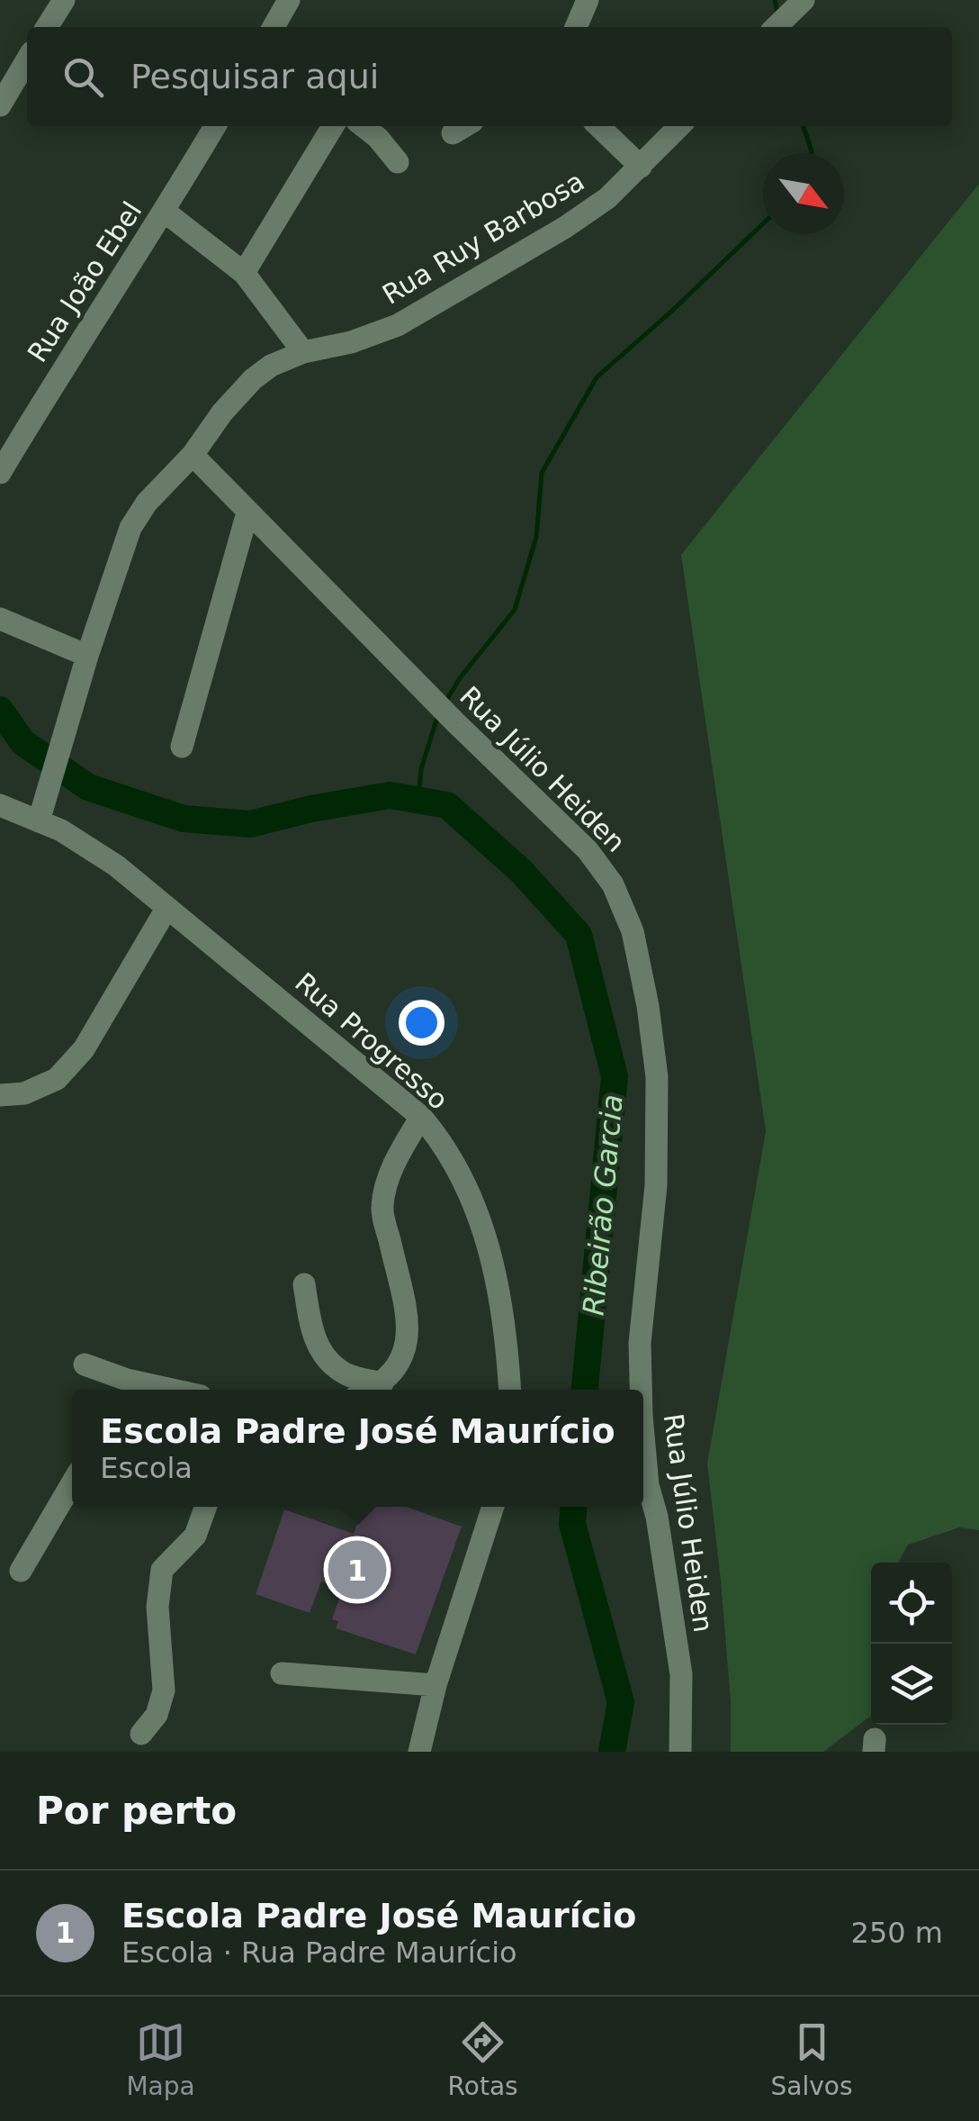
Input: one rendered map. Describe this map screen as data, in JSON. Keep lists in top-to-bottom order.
{
  "streets": {
    "street": [
      "Rua Ruy Barbosa",
      "Rua João Ebel",
      "Rua Júlio Heiden",
      "Rua Progresso"
    ]
  },
  "crossings": [
    ["Rua Ruy Barbosa", "Rua Júlio Heiden"],
    ["Rua Ruy Barbosa", "Rua Progresso"]
  ],
  "water": ["Ribeirão Garcia"],
  "north": "bottom right",
  "page": {
    "search": "Pesquisar aqui",
    "popup": ["Escola Padre José Maurício", "Escola"],
    "pins": "1",
    "heading": "Por perto",
    "list": [
      {
        "mark": "1",
        "name": "Escola Padre José Maurício",
        "note": "Escola · Rua Padre Maurício",
        "value": "250 m"
      }
    ],
    "nav": ["Mapa", "Rotas", "Salvos"]
  }
}
